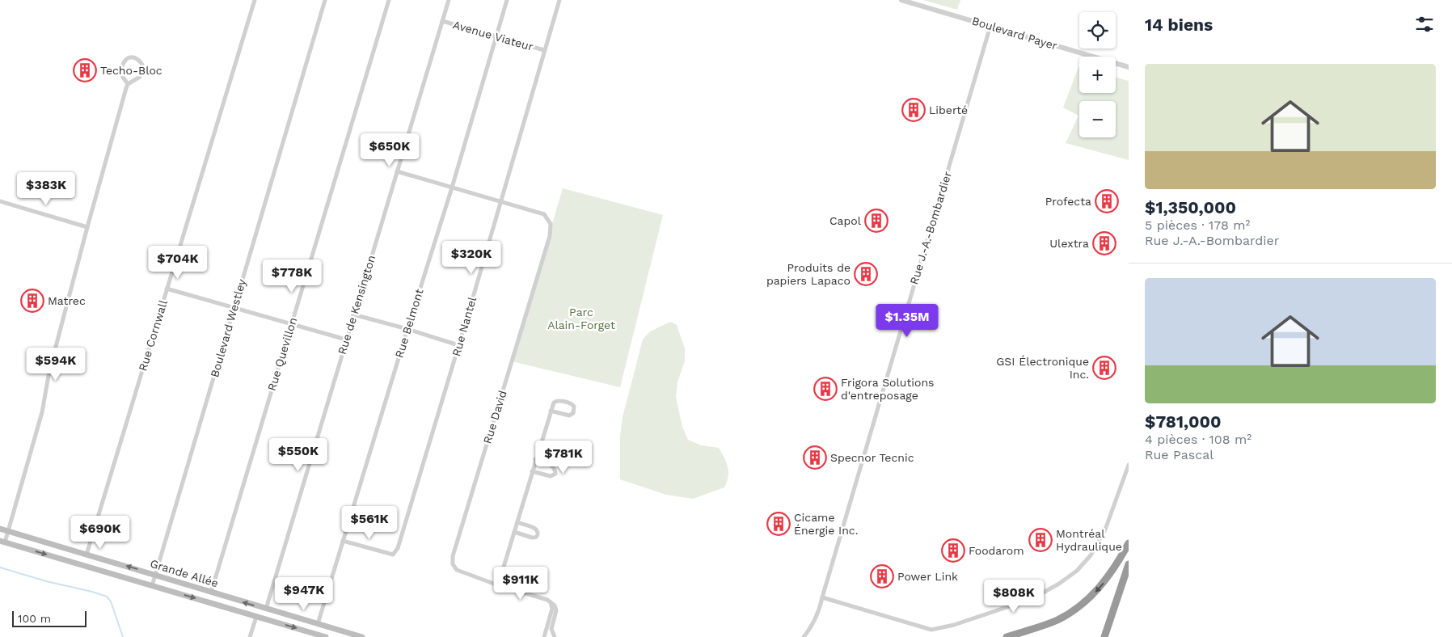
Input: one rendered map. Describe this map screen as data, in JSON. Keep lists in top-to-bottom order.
{
  "streets": {
    "main road": ["Grande Allée"],
    "street": [
      "Boulevard Payer",
      "Avenue Viateur",
      "Rue J.-A.-Bombardier",
      "Rue de Kensington",
      "Rue Belmont",
      "Rue Nantel",
      "Boulevard Westley",
      "Rue Cornwall",
      "Rue Quevillon",
      "Rue David"
    ]
  },
  "crossings": [
    ["Boulevard Payer", "Rue J.-A.-Bombardier"],
    ["Avenue Viateur", "Rue de Kensington"],
    ["Avenue Viateur", "Rue Belmont"],
    ["Avenue Viateur", "Rue Nantel"],
    ["Rue de Kensington", "Grande Allée"],
    ["Rue Belmont", "Rue Nantel"],
    ["Rue Belmont", "Grande Allée"],
    ["Rue Nantel", "Rue David"],
    ["Boulevard Westley", "Grande Allée"],
    ["Rue Cornwall", "Grande Allée"],
    ["Rue Quevillon", "Grande Allée"]
  ],
  "parks": ["Parc Alain-Forget"],
  "places": {
    "building": [
      "Techo-Bloc",
      "Liberté",
      "Profecta",
      "Capol",
      "Ulextra",
      "Produits de papiers Lapaco",
      "Matrec",
      "GSI Électronique Inc.",
      "Frigora Solutions d'entreposage",
      "Specnor Tecnic",
      "Cicame Énergie Inc.",
      "Montréal Hydraulique",
      "Foodarom",
      "Power Link"
    ]
  },
  "scale_bar": "100 m",
  "page": {
    "heading": "14 biens",
    "map_buttons": ["+", "−"],
    "list": [
      {
        "name": "$1,350,000",
        "note": "5 pièces · 178 m² · Rue J.-A.-Bombardier"
      },
      {
        "name": "$781,000",
        "note": "4 pièces · 108 m² · Rue Pascal"
      }
    ],
    "price": [
      "$650K",
      "$383K",
      "$320K",
      "$704K",
      "$778K",
      "$1.35M",
      "$594K",
      "$550K",
      "$781K",
      "$561K",
      "$690K",
      "$911K",
      "$947K",
      "$808K"
    ],
    "scale": "100 m"
  }
}
